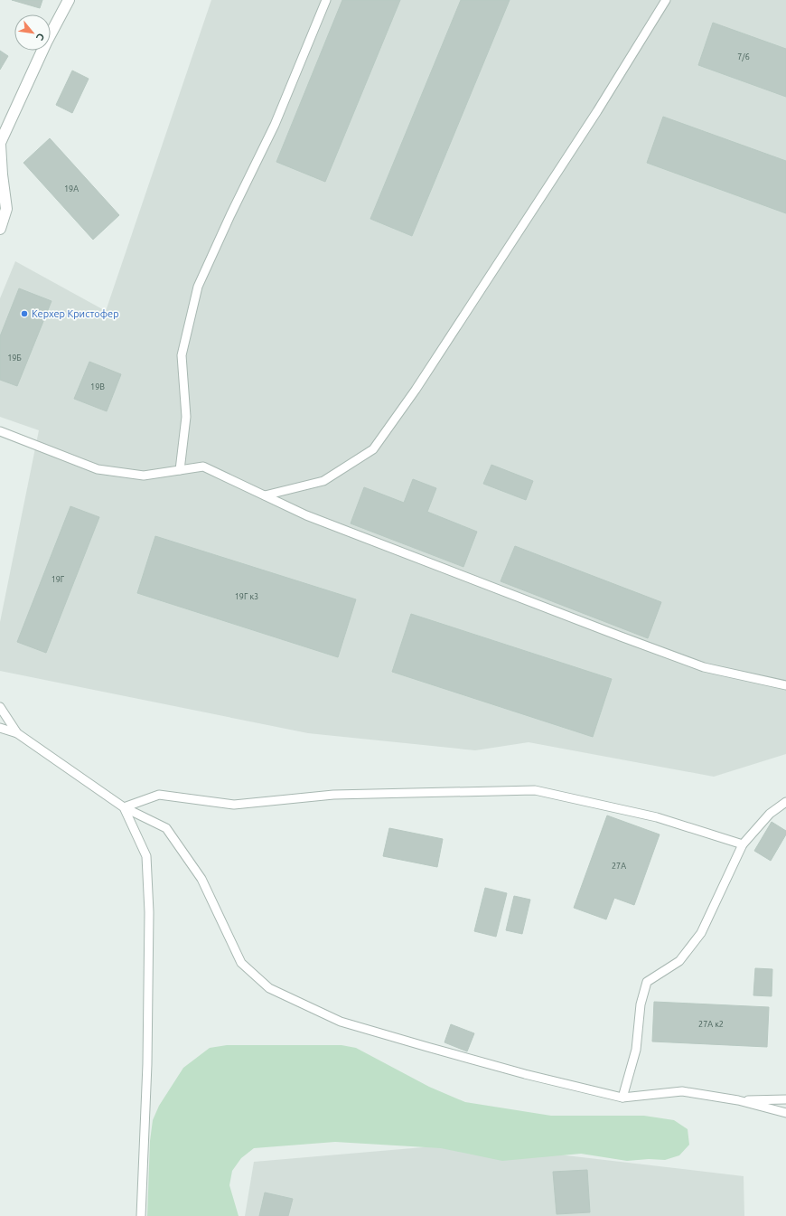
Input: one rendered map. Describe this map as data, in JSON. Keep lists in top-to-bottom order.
{
  "places": ["Керхер Кристофер"],
  "house_numbers": [
    "7/6",
    "19А",
    "19Б",
    "19В",
    "19Г",
    "19Г к3",
    "27А",
    "27А к2"
  ],
  "north": "bottom right"
}
